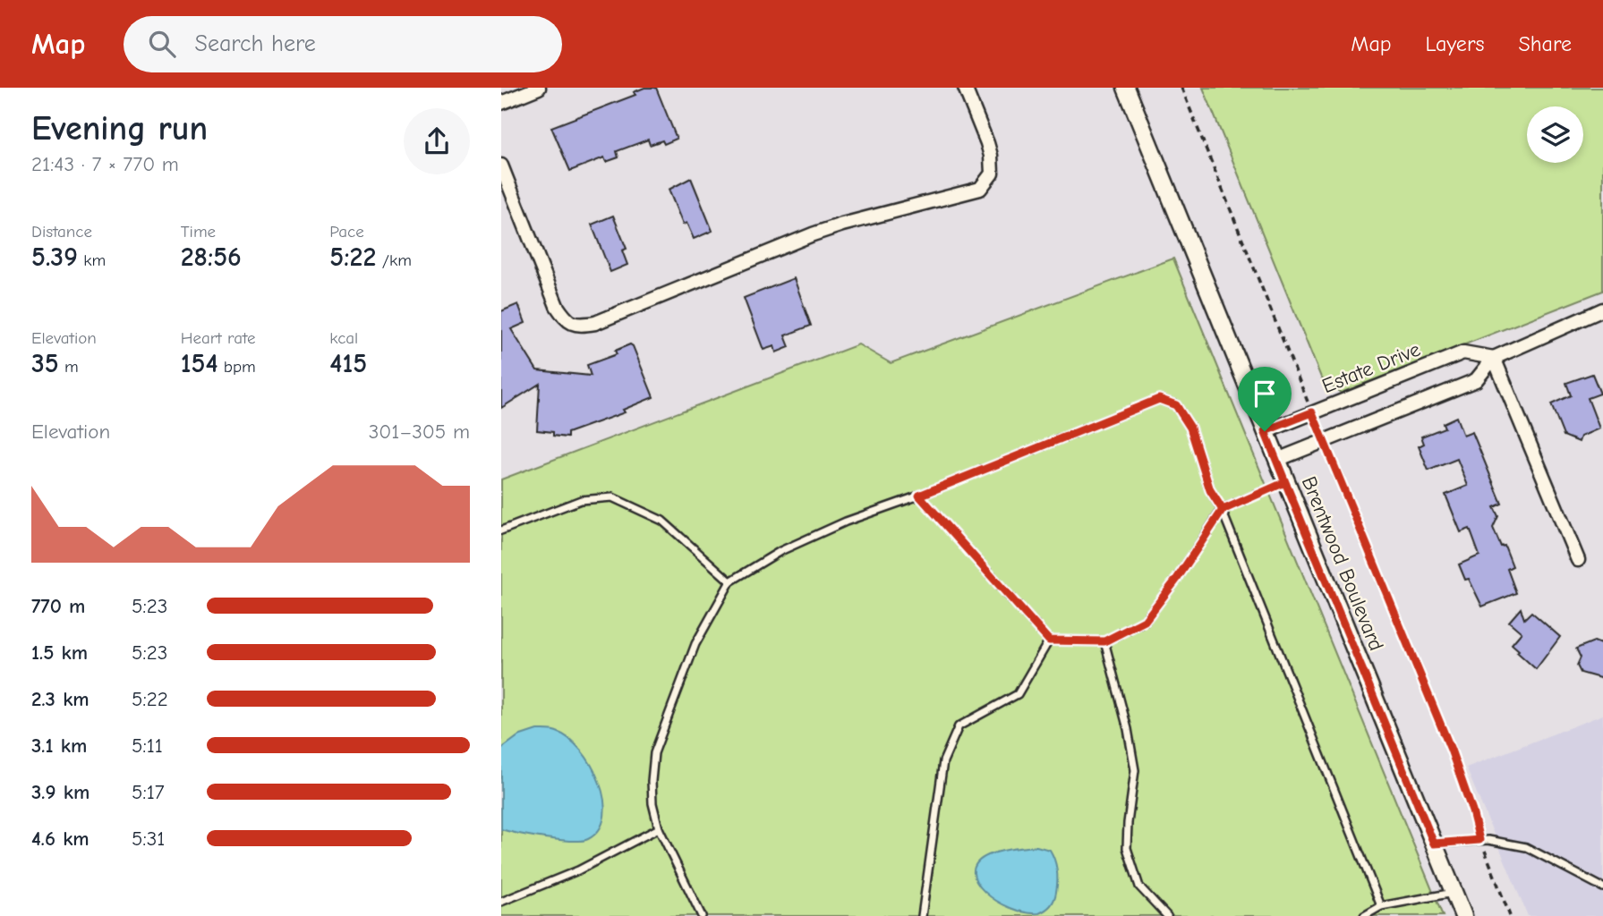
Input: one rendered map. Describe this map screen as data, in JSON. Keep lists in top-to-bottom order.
{
  "streets": {
    "street": ["Estate Drive", "Brentwood Boulevard"]
  },
  "crossings": [
    ["Estate Drive", "Brentwood Boulevard"]
  ],
  "page": {
    "header": "Map",
    "search": "Search here",
    "nav": ["Map", "Layers", "Share"],
    "heading": ["Evening run", "21:43 · 7 × 770 m"],
    "stats": [
      ["Distance", "5.39 km"],
      ["Time", "28:56"],
      ["Pace", "5:22 /km"],
      ["Elevation", "35 m"],
      ["Heart rate", "154 bpm"],
      ["kcal", "415"]
    ],
    "chart": ["Elevation", "301–305 m"],
    "list": [
      {
        "name": "770 m",
        "note": "5:23"
      },
      {
        "name": "1.5 km",
        "note": "5:23"
      },
      {
        "name": "2.3 km",
        "note": "5:22"
      },
      {
        "name": "3.1 km",
        "note": "5:11"
      },
      {
        "name": "3.9 km",
        "note": "5:17"
      },
      {
        "name": "4.6 km",
        "note": "5:31"
      }
    ]
  }
}
